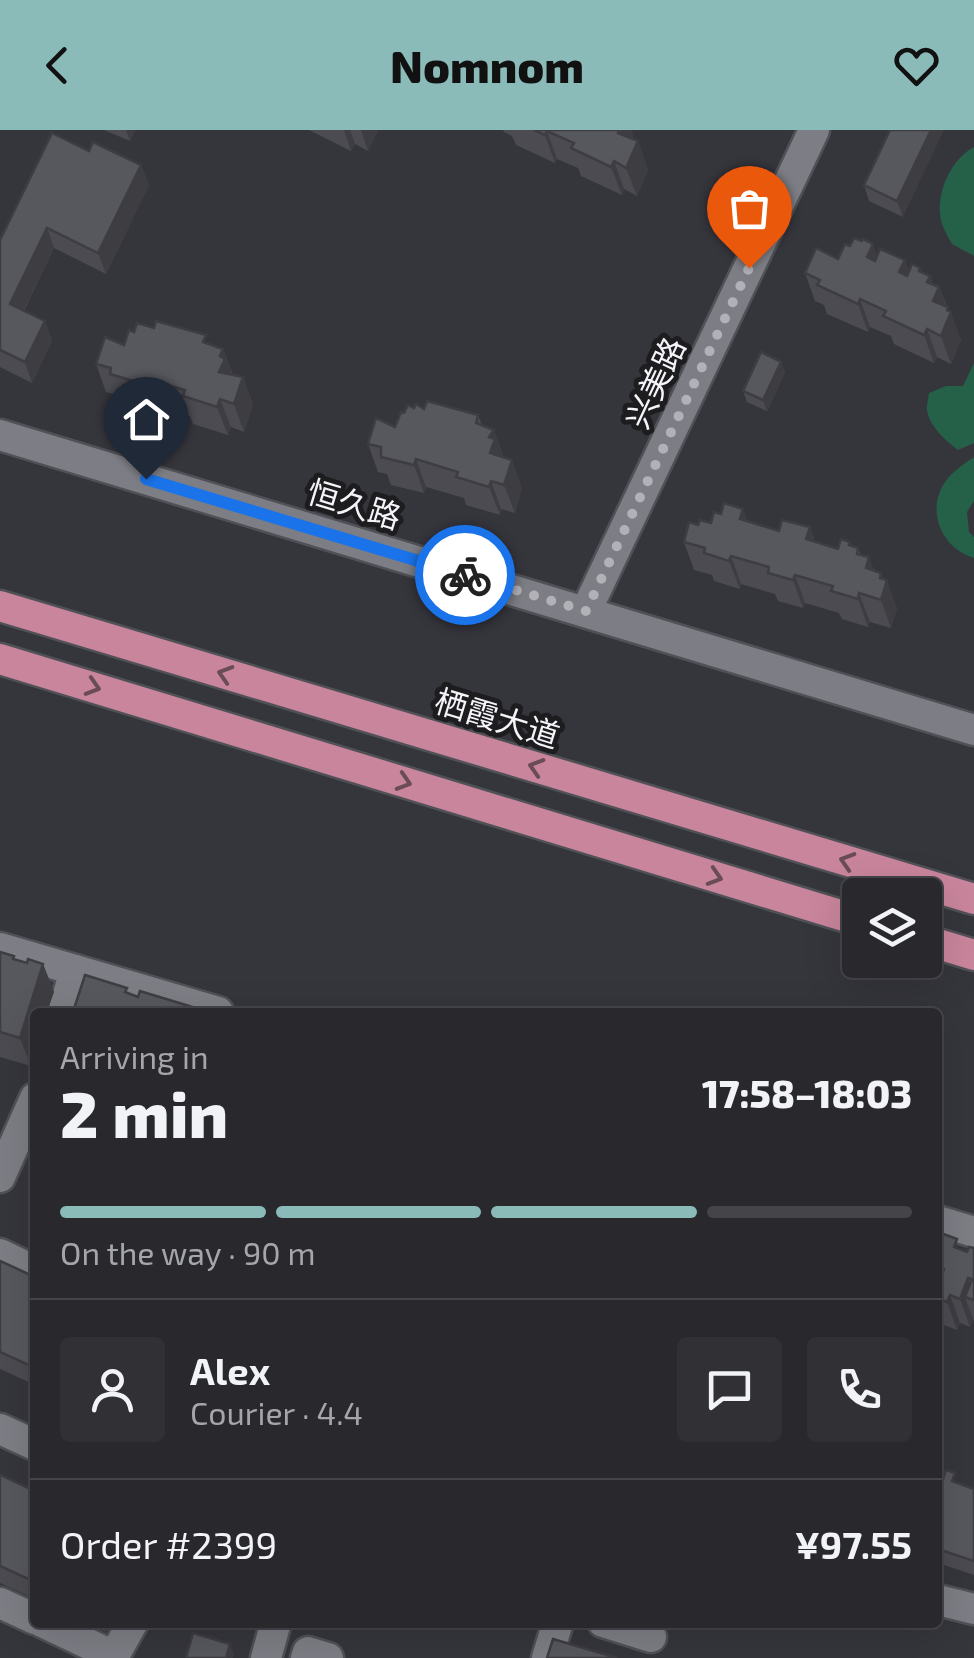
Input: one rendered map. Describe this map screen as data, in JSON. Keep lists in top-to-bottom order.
{
  "streets": {
    "main road": ["栖霞大道"],
    "street": ["兴美路", "恒久路"]
  },
  "crossings": [
    ["兴美路", "恒久路"]
  ],
  "page": {
    "header": "Nomnom",
    "heading": ["2 min", "Arriving in", "17:58–18:03"],
    "panel": [
      "Alex",
      "Courier · 4.4",
      "Order #2399",
      "¥97.55"
    ],
    "bar": "On the way · 90 m"
  }
}
